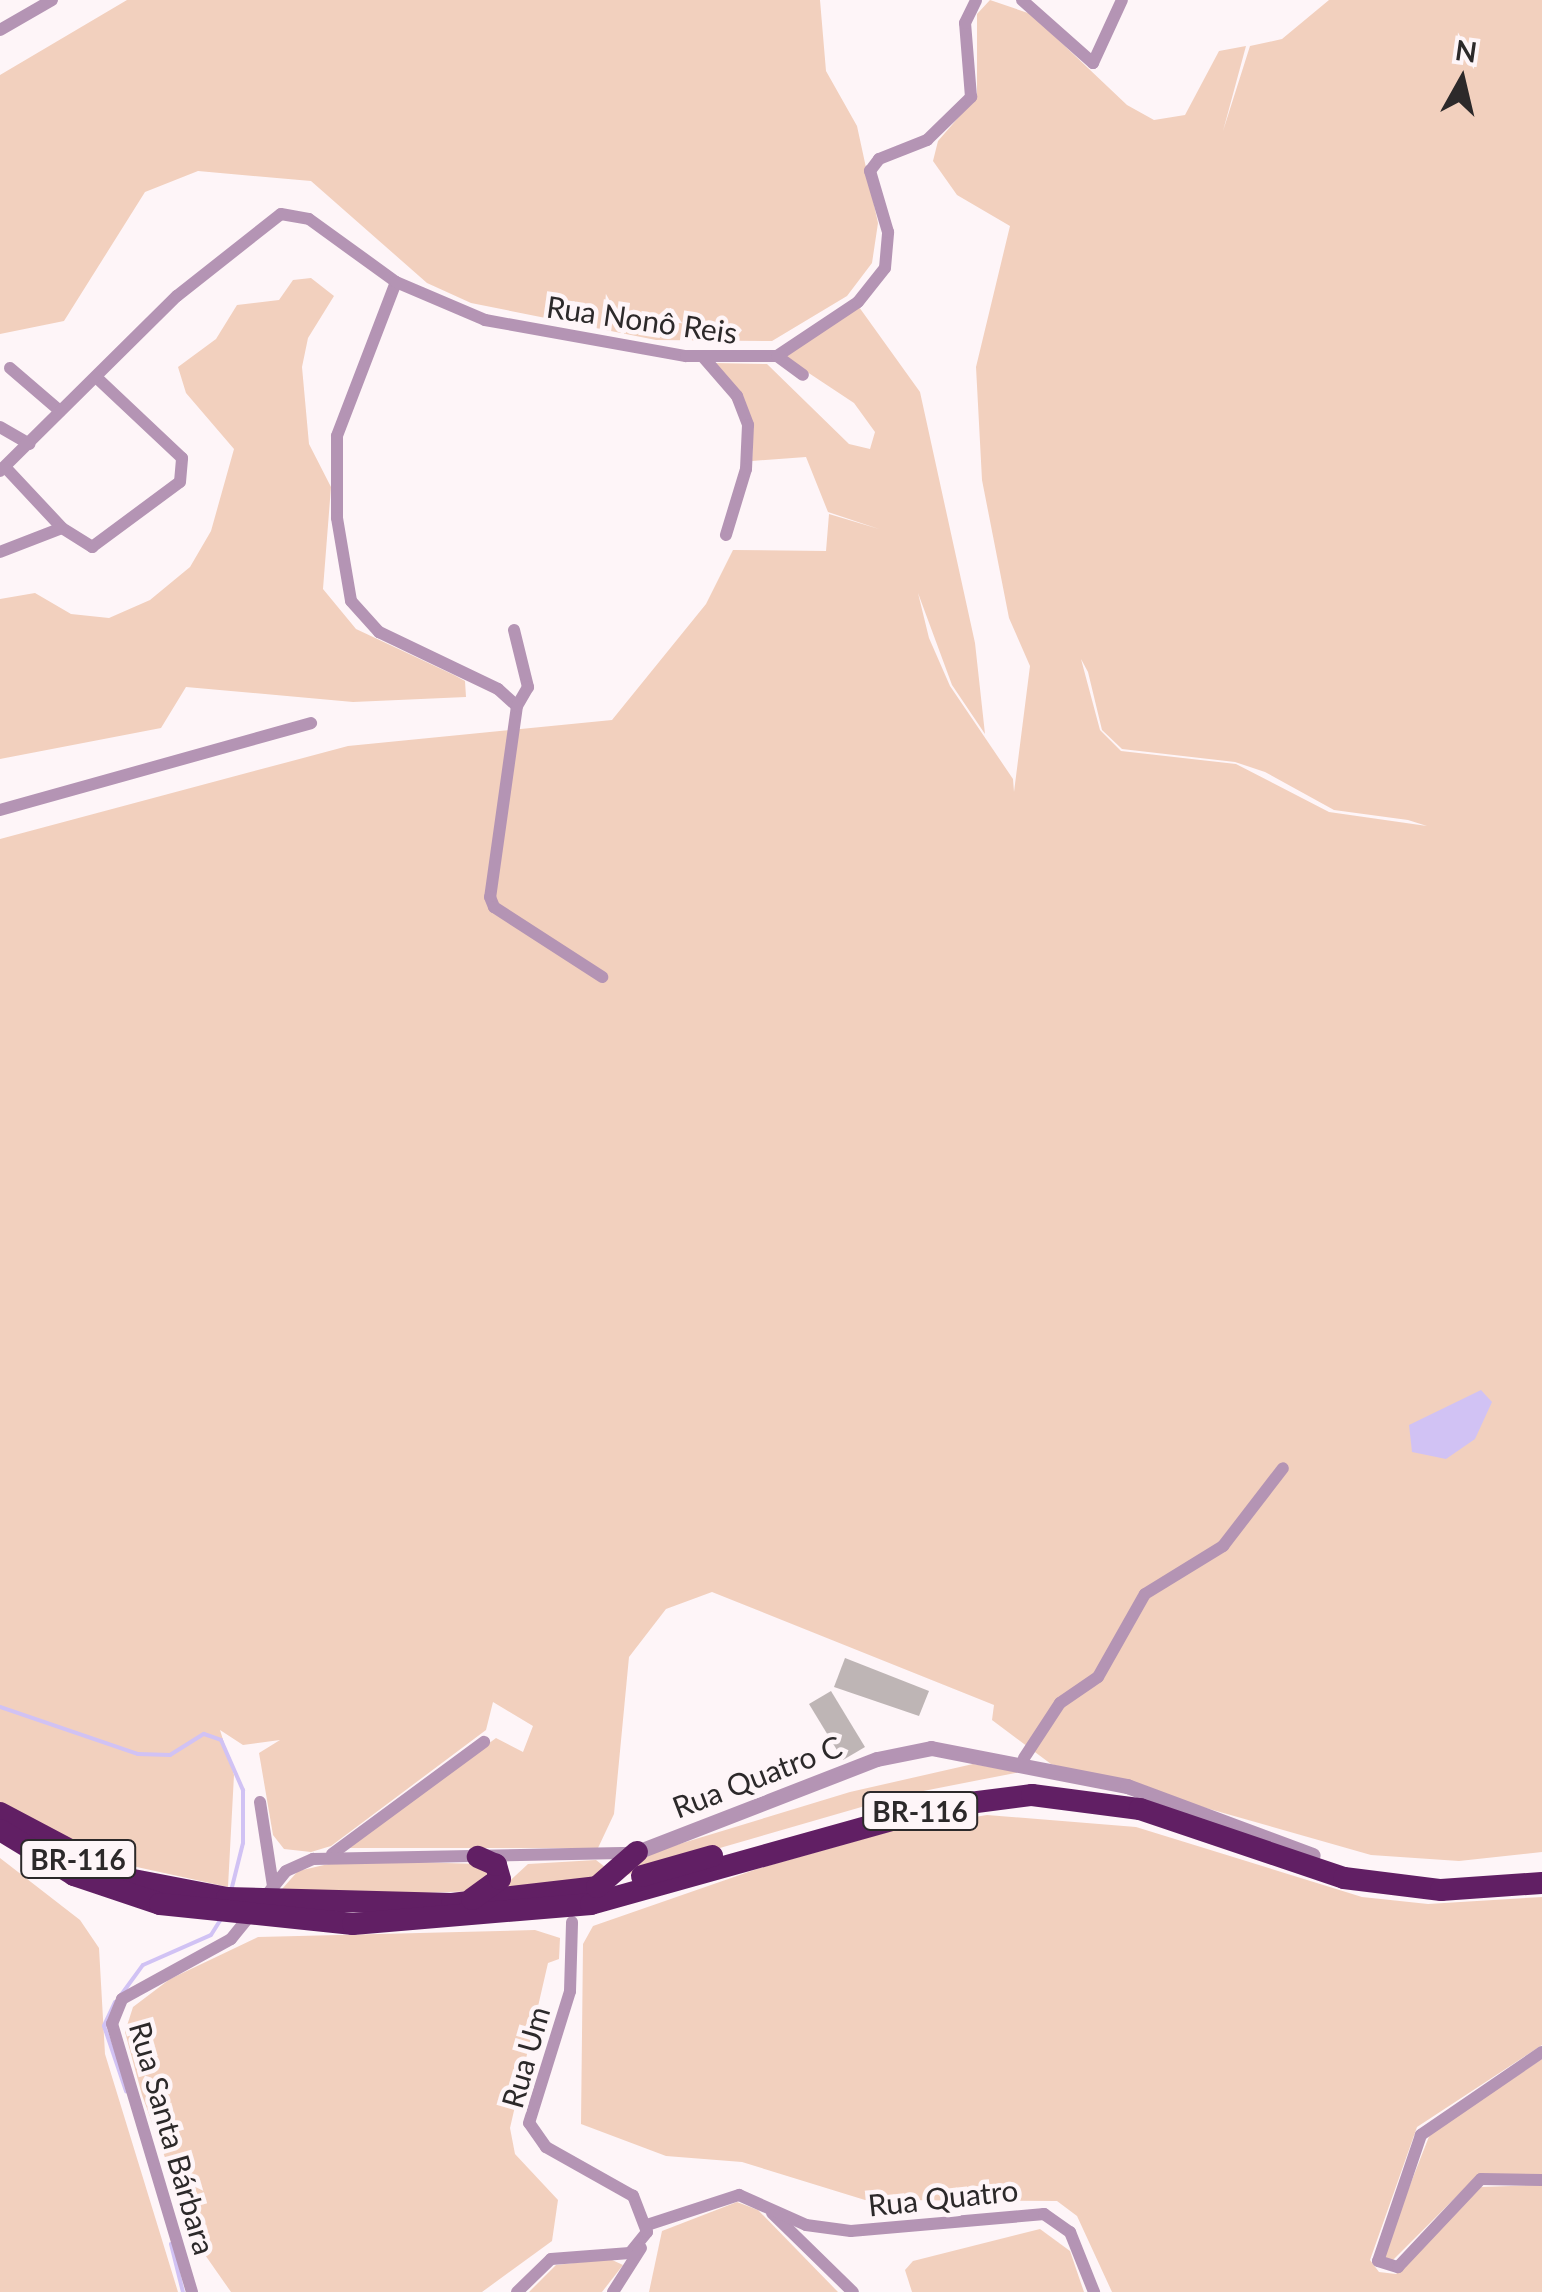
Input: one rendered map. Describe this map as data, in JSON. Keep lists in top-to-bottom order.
{
  "streets": {
    "highway": ["BR-116"],
    "street": [
      "Rua Nonô Reis",
      "Rua Quatro C",
      "Rua Um",
      "Rua Santa Bárbara",
      "Rua Quatro"
    ]
  },
  "crossings": [
    ["Rua Quatro C", "BR-116"],
    ["Rua Quatro C", "Rua Santa Bárbara"]
  ],
  "north": "top"
}
